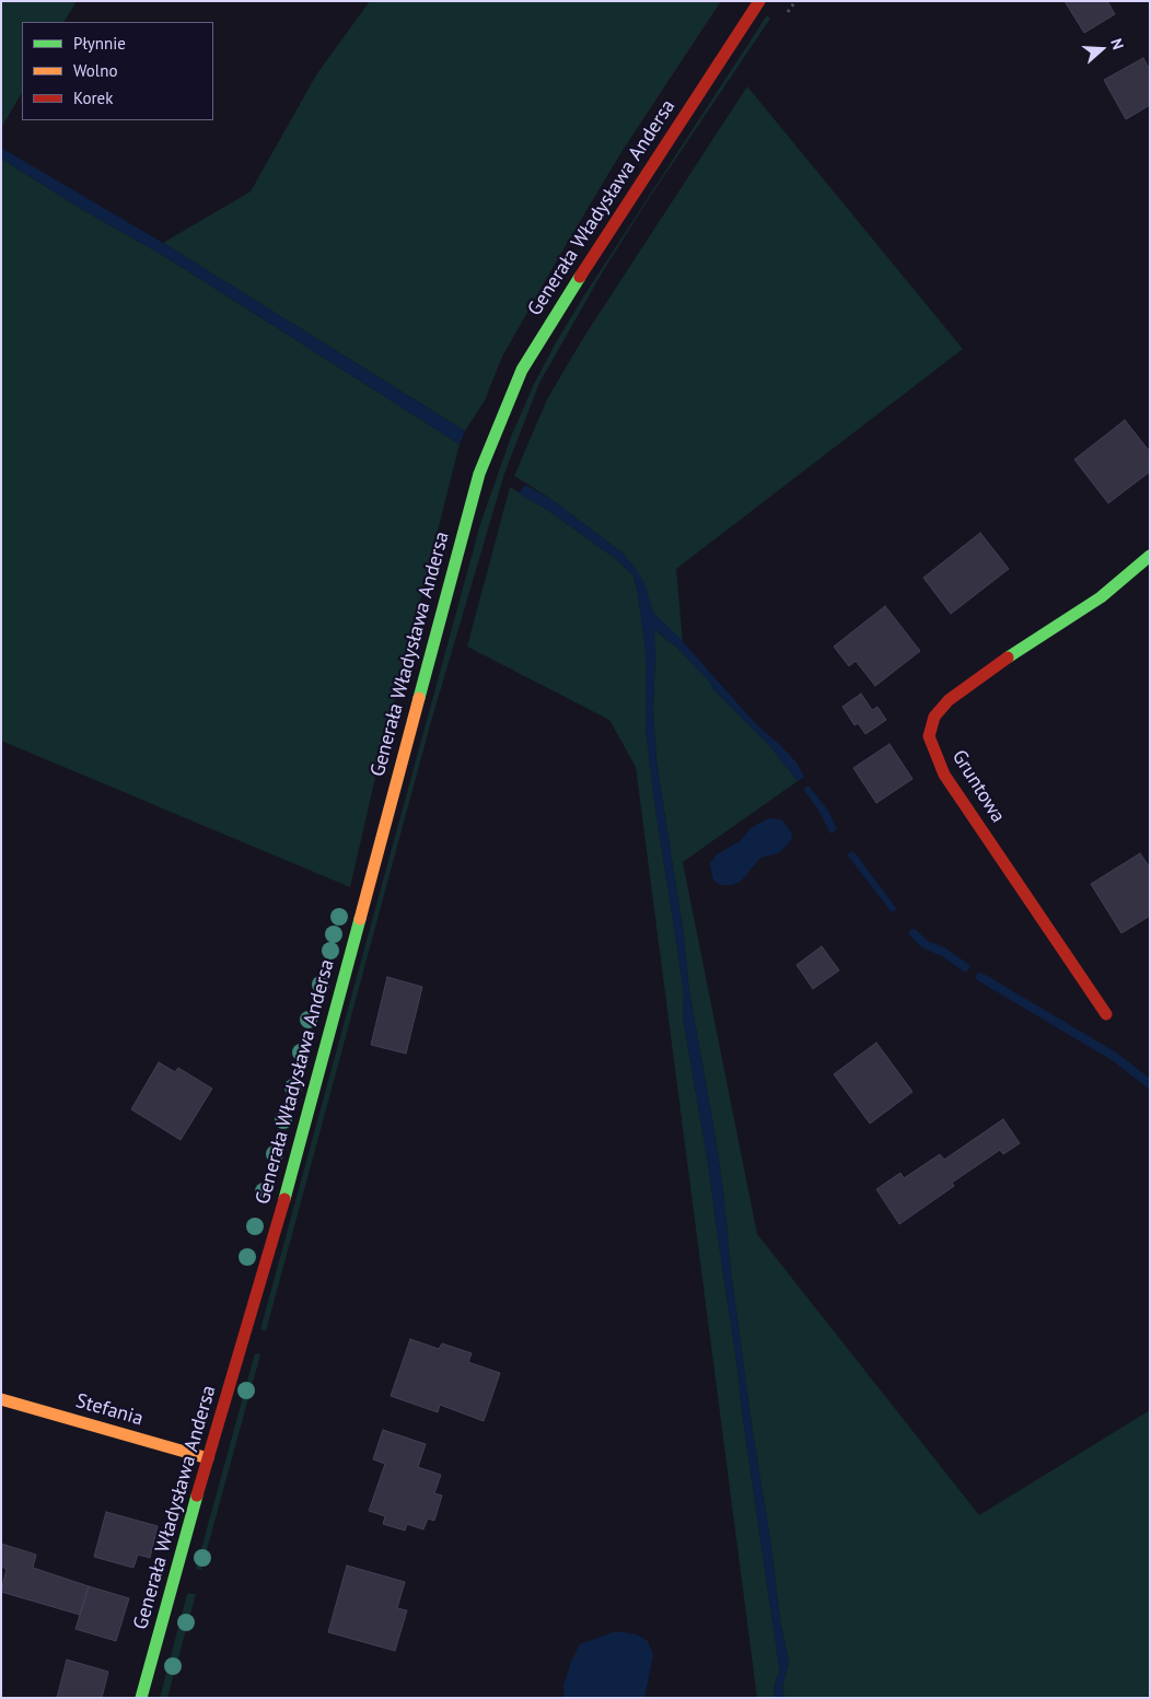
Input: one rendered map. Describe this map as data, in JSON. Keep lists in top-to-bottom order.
{
  "streets": {
    "street": ["Generała Władysława Andersa", "Gruntowa", "Stefania"]
  },
  "crossings": [
    ["Generała Władysława Andersa", "Stefania"]
  ],
  "legend": ["Płynnie", "Wolno", "Korek"],
  "north": "right"
}
